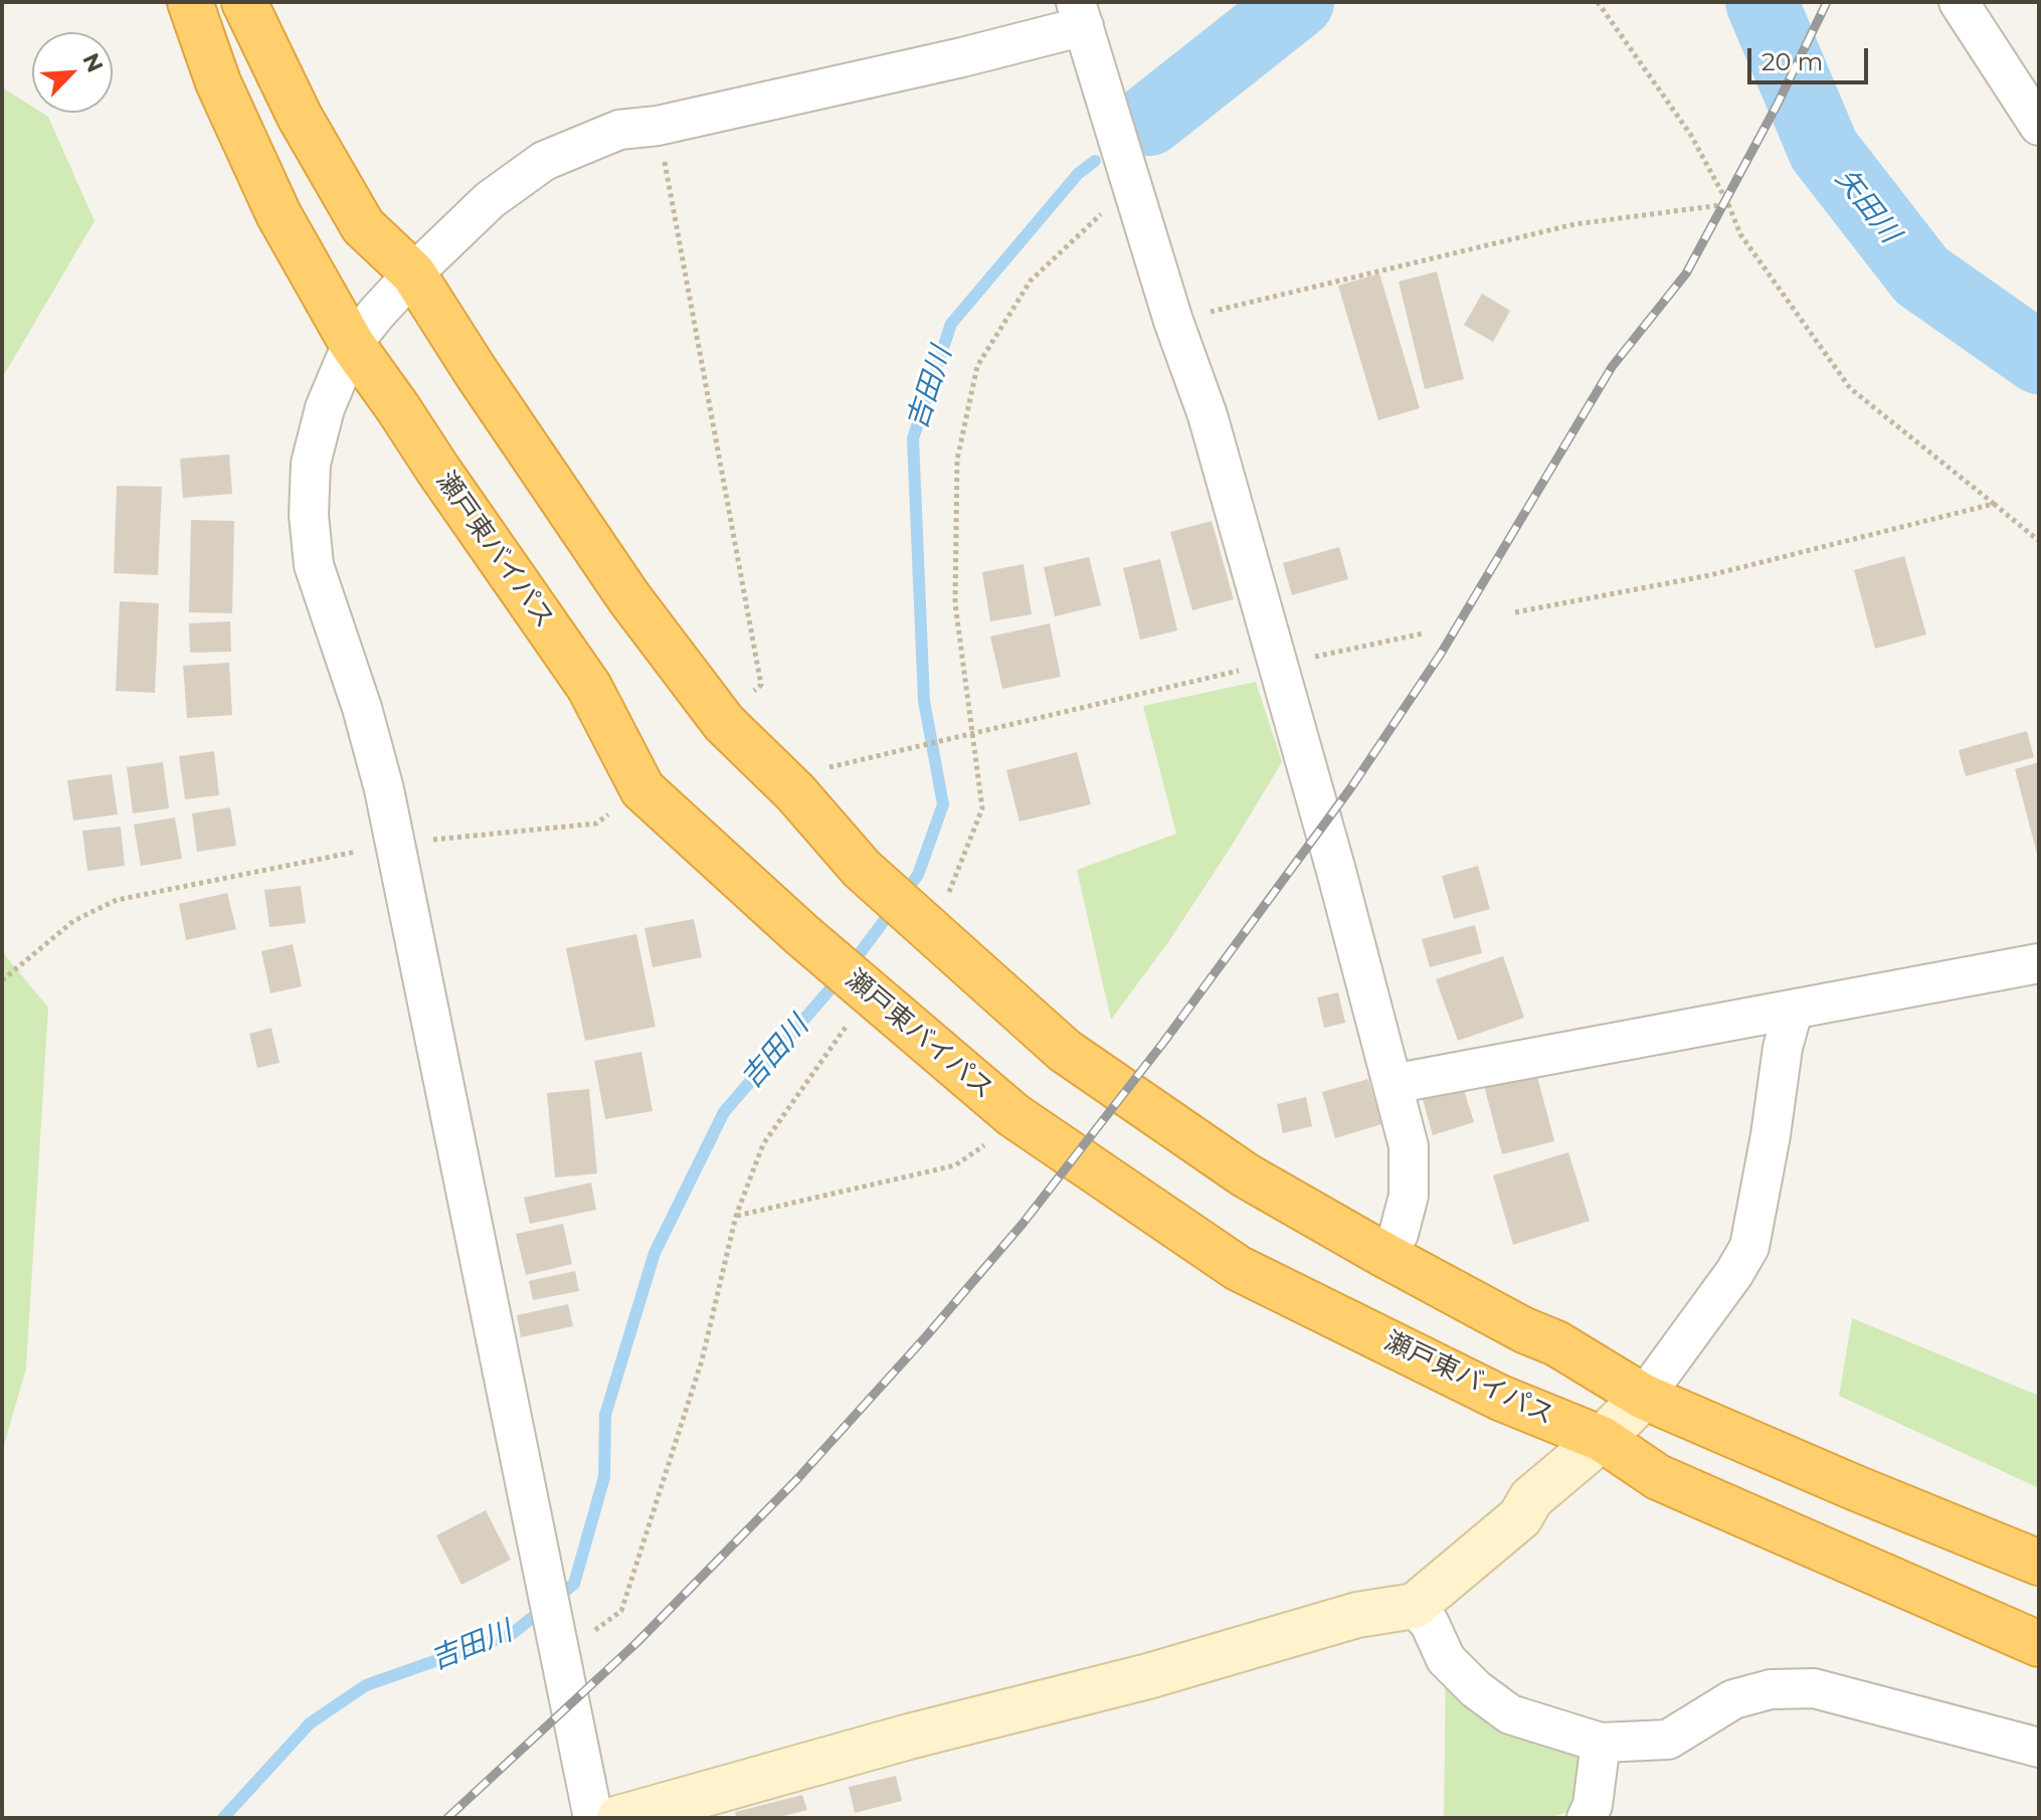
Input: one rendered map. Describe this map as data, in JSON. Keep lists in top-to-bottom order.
{
  "streets": {
    "highway": ["瀬戸東バイパス"]
  },
  "water": ["矢田川", "吉田川"],
  "scale_bar": "20 m",
  "north": "top right"
}
